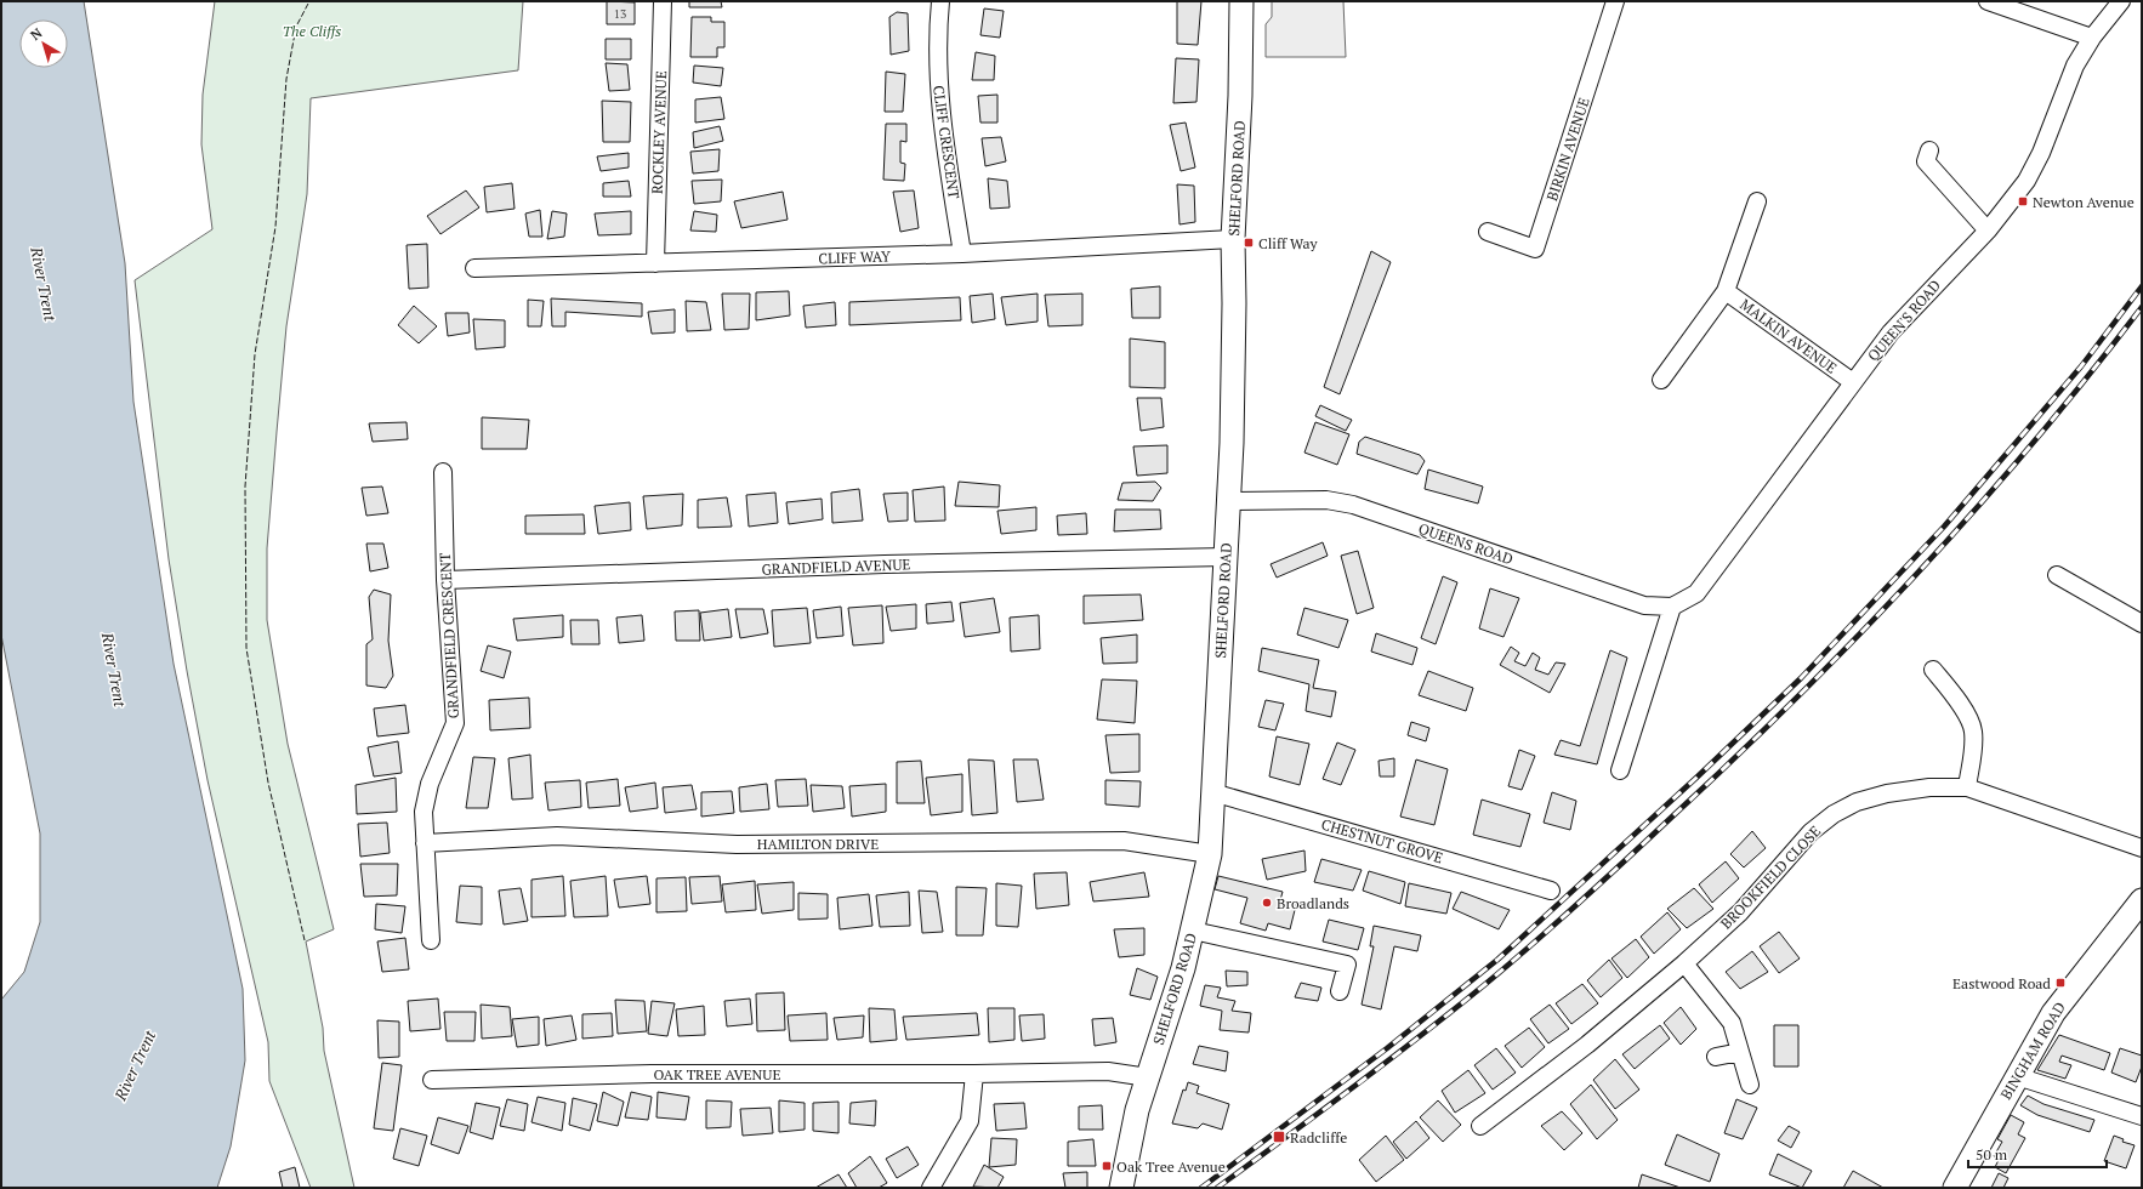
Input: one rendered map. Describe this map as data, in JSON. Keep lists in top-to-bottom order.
{
  "streets": {
    "street": [
      "ROCKLEY AVENUE",
      "CLIFF CRESCENT",
      "BIRKIN AVENUE",
      "SHELFORD ROAD",
      "CLIFF WAY",
      "QUEEN'S ROAD",
      "MALKIN AVENUE",
      "QUEENS ROAD",
      "GRANDFIELD AVENUE",
      "GRANDFIELD CRESCENT",
      "CHESTNUT GROVE",
      "HAMILTON DRIVE",
      "BROOKFIELD CLOSE",
      "BINGHAM ROAD",
      "OAK TREE AVENUE"
    ]
  },
  "crossings": [
    ["ROCKLEY AVENUE", "CLIFF WAY"],
    ["CLIFF CRESCENT", "CLIFF WAY"],
    ["SHELFORD ROAD", "CLIFF WAY"],
    ["SHELFORD ROAD", "QUEENS ROAD"],
    ["SHELFORD ROAD", "GRANDFIELD AVENUE"],
    ["SHELFORD ROAD", "CHESTNUT GROVE"],
    ["SHELFORD ROAD", "HAMILTON DRIVE"],
    ["SHELFORD ROAD", "OAK TREE AVENUE"],
    ["QUEEN'S ROAD", "MALKIN AVENUE"],
    ["QUEEN'S ROAD", "QUEENS ROAD"],
    ["GRANDFIELD AVENUE", "GRANDFIELD CRESCENT"],
    ["GRANDFIELD CRESCENT", "HAMILTON DRIVE"]
  ],
  "water": ["River Trent"],
  "parks": ["The Cliffs"],
  "places": {
    "transit": [
      "Newton Avenue",
      "Cliff Way",
      "Eastwood Road",
      "Radcliffe",
      "Oak Tree Avenue"
    ],
    "other": ["Broadlands"]
  },
  "house_numbers": ["13"],
  "scale_bar": "50 m",
  "north": "top left"
}
